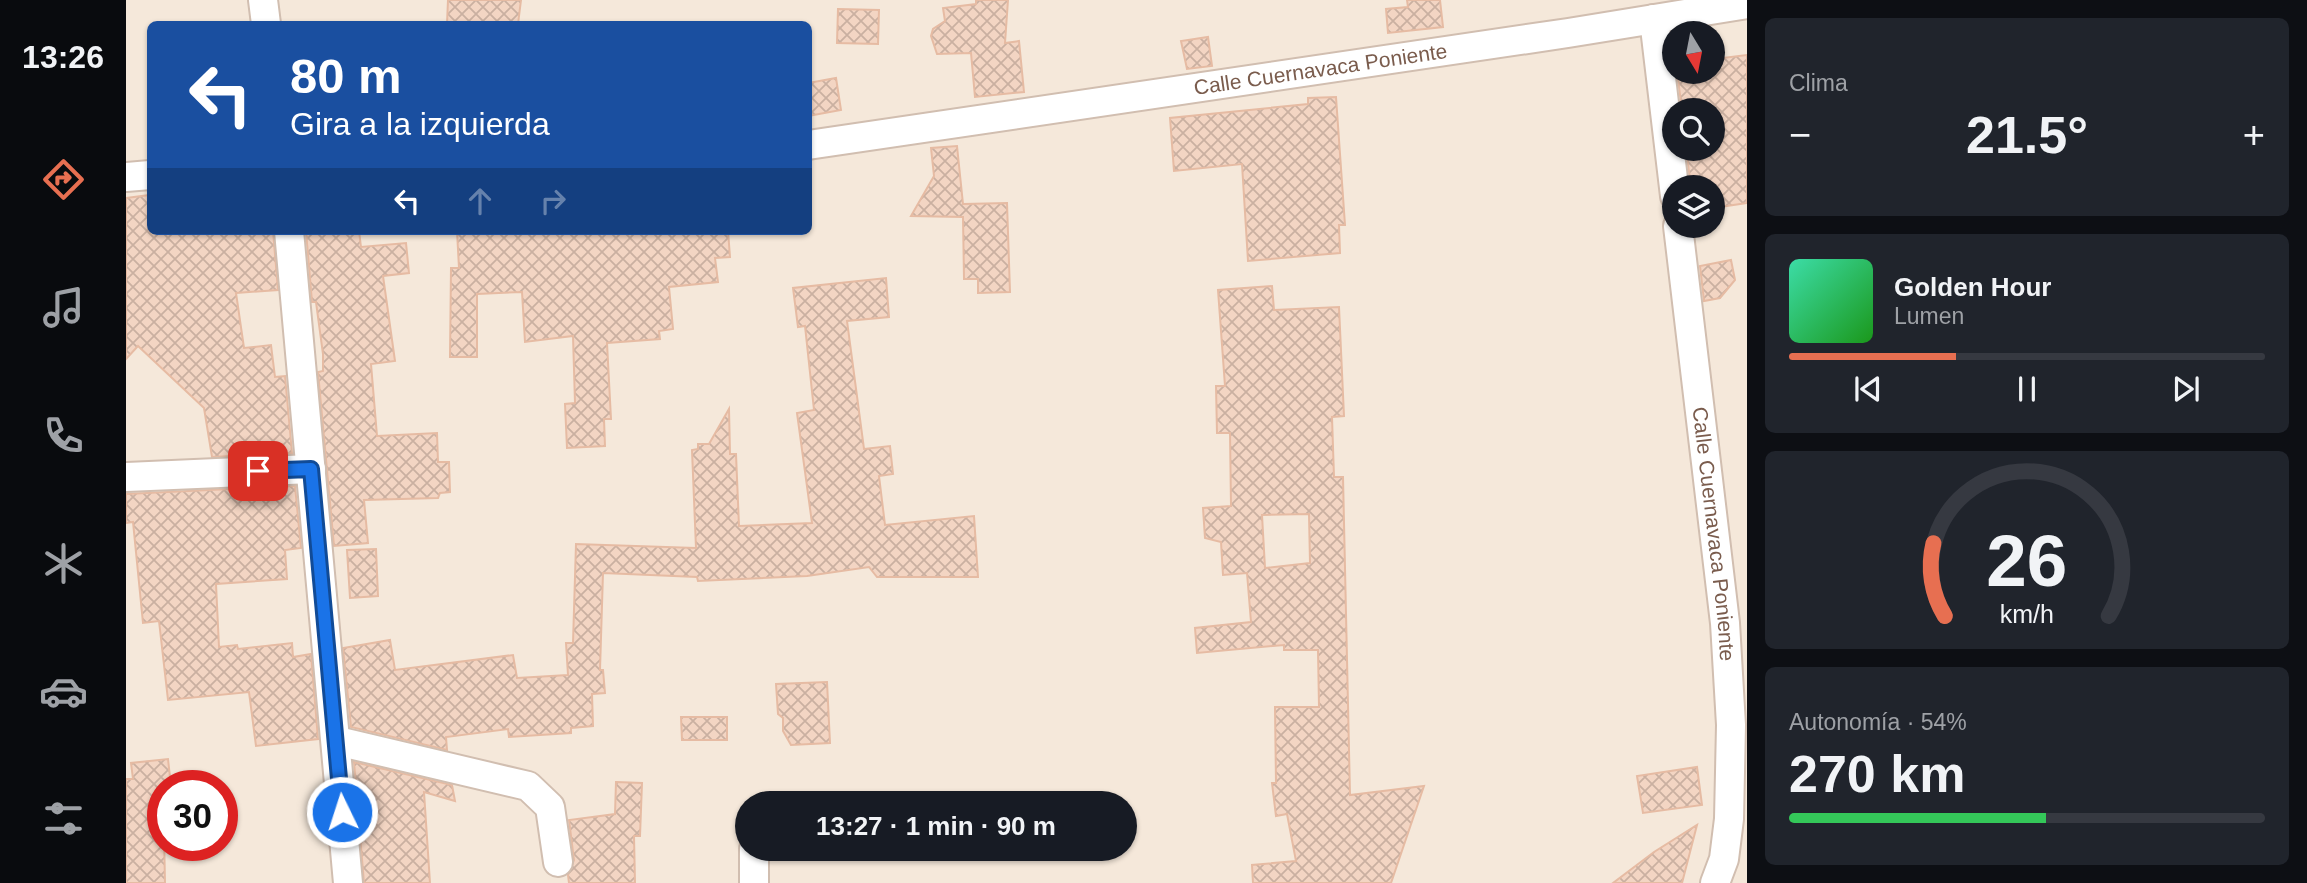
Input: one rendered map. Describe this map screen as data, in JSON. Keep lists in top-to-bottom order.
{
  "streets": {
    "street": ["Calle Cuernavaca Poniente"]
  },
  "north": "bottom",
  "page": {
    "tabs": "13:26",
    "tile": [
      "Clima",
      ["Autonomía · 54%", "270 km"]
    ],
    "turn": ["80 m", "Gira a la izquierda"],
    "heat": ["−", "21.5°", "+"],
    "song": ["Golden Hour", "Lumen"],
    "limit": "30",
    "trip": "13:27 · 1 min · 90 m",
    "gauge": ["26", "km/h"]
  }
}
